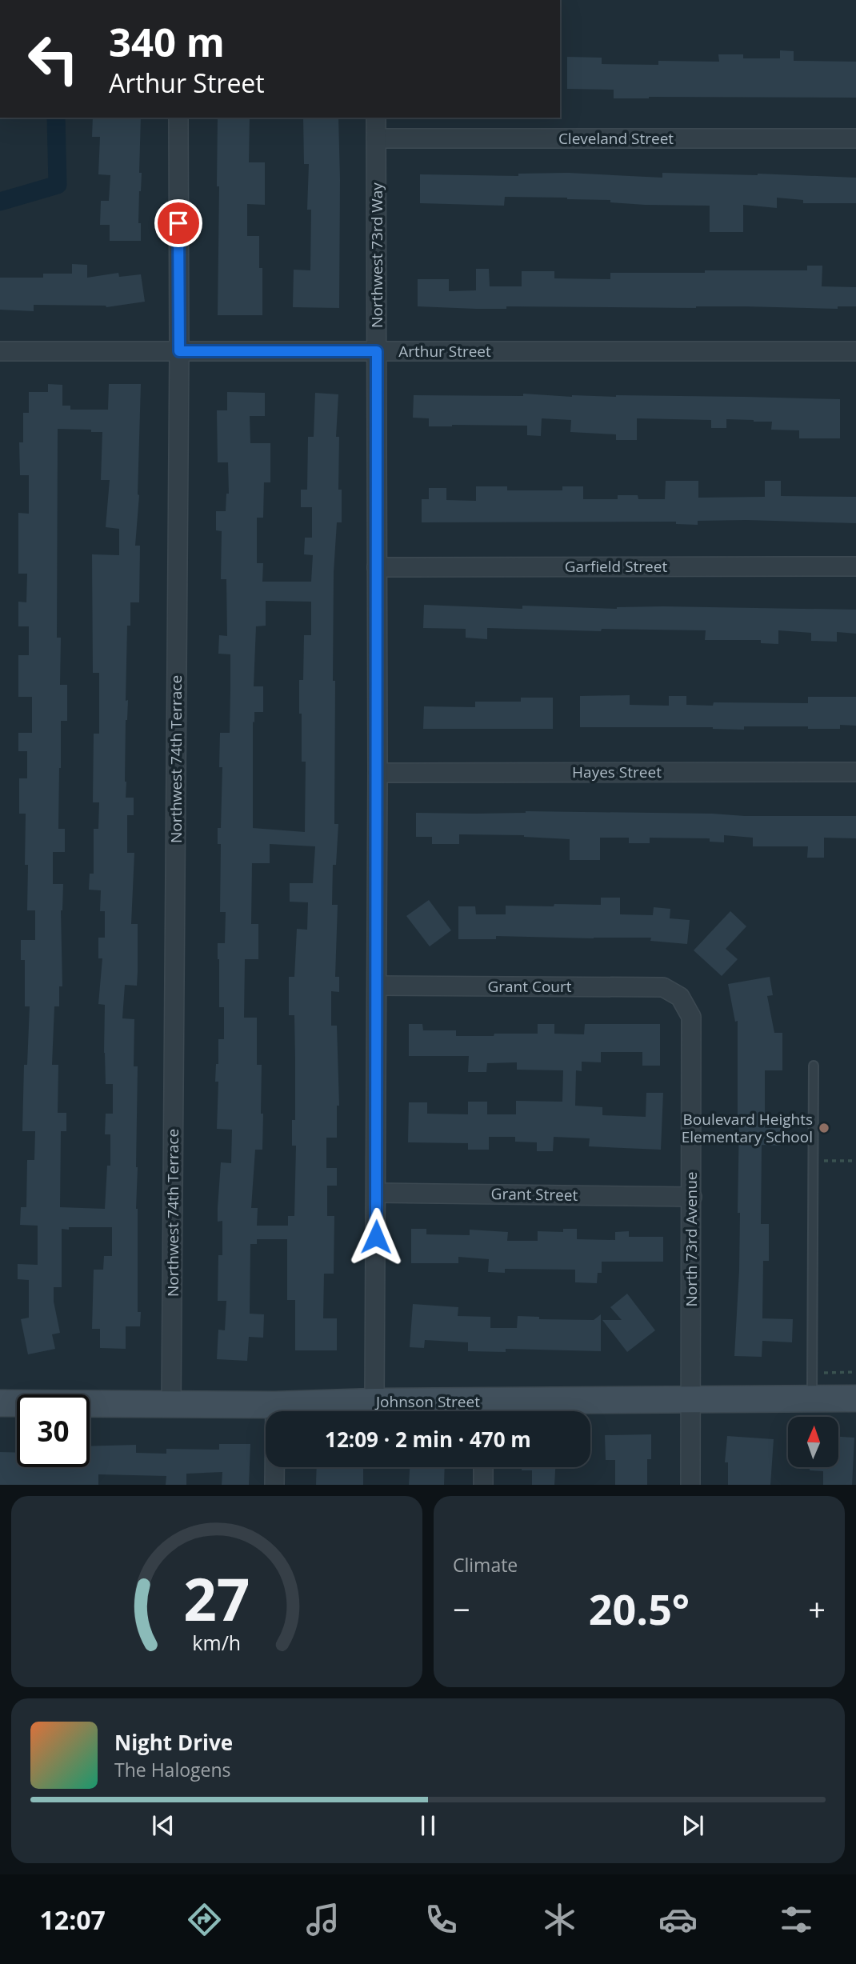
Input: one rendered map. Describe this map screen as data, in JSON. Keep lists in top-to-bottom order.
{
  "streets": {
    "street": [
      "Cleveland Street",
      "Northwest 73rd Way",
      "Arthur Street",
      "Garfield Street",
      "Northwest 74th Terrace",
      "Hayes Street",
      "Grant Court",
      "Grant Street",
      "North 73rd Avenue",
      "Johnson Street"
    ]
  },
  "crossings": [
    ["Cleveland Street", "Northwest 73rd Way"],
    ["Northwest 73rd Way", "Arthur Street"],
    ["Northwest 73rd Way", "Garfield Street"],
    ["Northwest 73rd Way", "Hayes Street"],
    ["Northwest 73rd Way", "Grant Court"],
    ["Northwest 73rd Way", "Grant Street"],
    ["Northwest 73rd Way", "Johnson Street"],
    ["Arthur Street", "Northwest 74th Terrace"],
    ["Northwest 74th Terrace", "Johnson Street"],
    ["Grant Court", "North 73rd Avenue"],
    ["Grant Street", "North 73rd Avenue"],
    ["North 73rd Avenue", "Johnson Street"]
  ],
  "places": ["Boulevard Heights Elementary School"],
  "north": "top",
  "page": {
    "turn": ["340 m", "Arthur Street"],
    "limit": "30",
    "trip": "12:09 · 2 min · 470 m",
    "tile": "Climate",
    "heat": ["−", "20.5°", "+"],
    "song": ["Night Drive", "The Halogens"],
    "tabs": "12:07",
    "gauge": ["27", "km/h"]
  }
}
